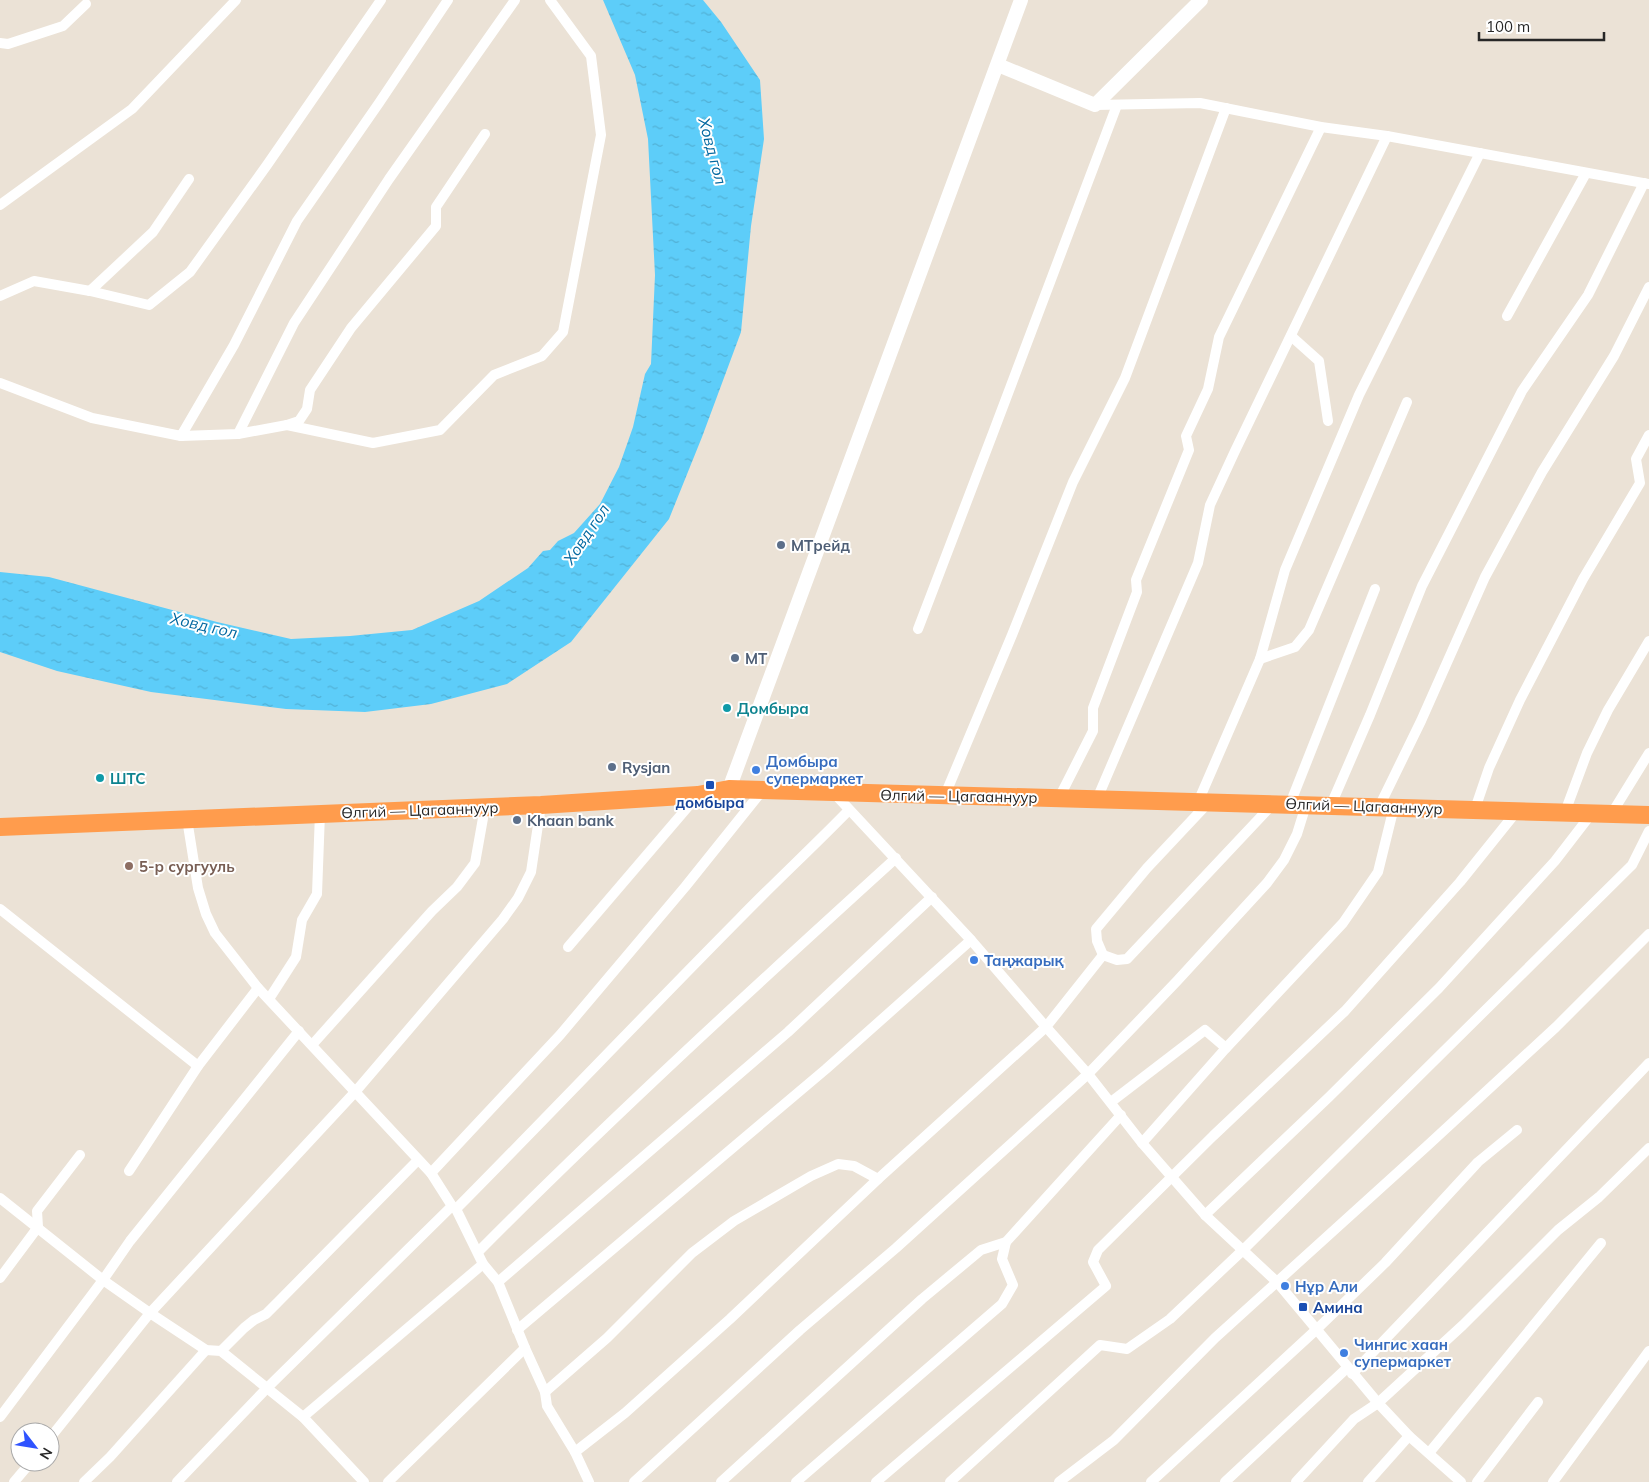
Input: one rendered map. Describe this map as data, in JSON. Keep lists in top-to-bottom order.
{
  "streets": {
    "highway": ["Өлгий — Цагааннуур"]
  },
  "water": ["Ховд гол"],
  "places": {
    "other": [
      "MTрейд",
      "МТ",
      "Домбыра",
      "Rysjan",
      "Домбыра супермаркет",
      "ШТС",
      "Khaan bank",
      "5-р сургууль",
      "Таңжарық",
      "Нұр Али",
      "Чингис хаан супермаркет"
    ],
    "transit": ["домбыра", "Амина"]
  },
  "scale_bar": "100 m",
  "north": "bottom right"
}
